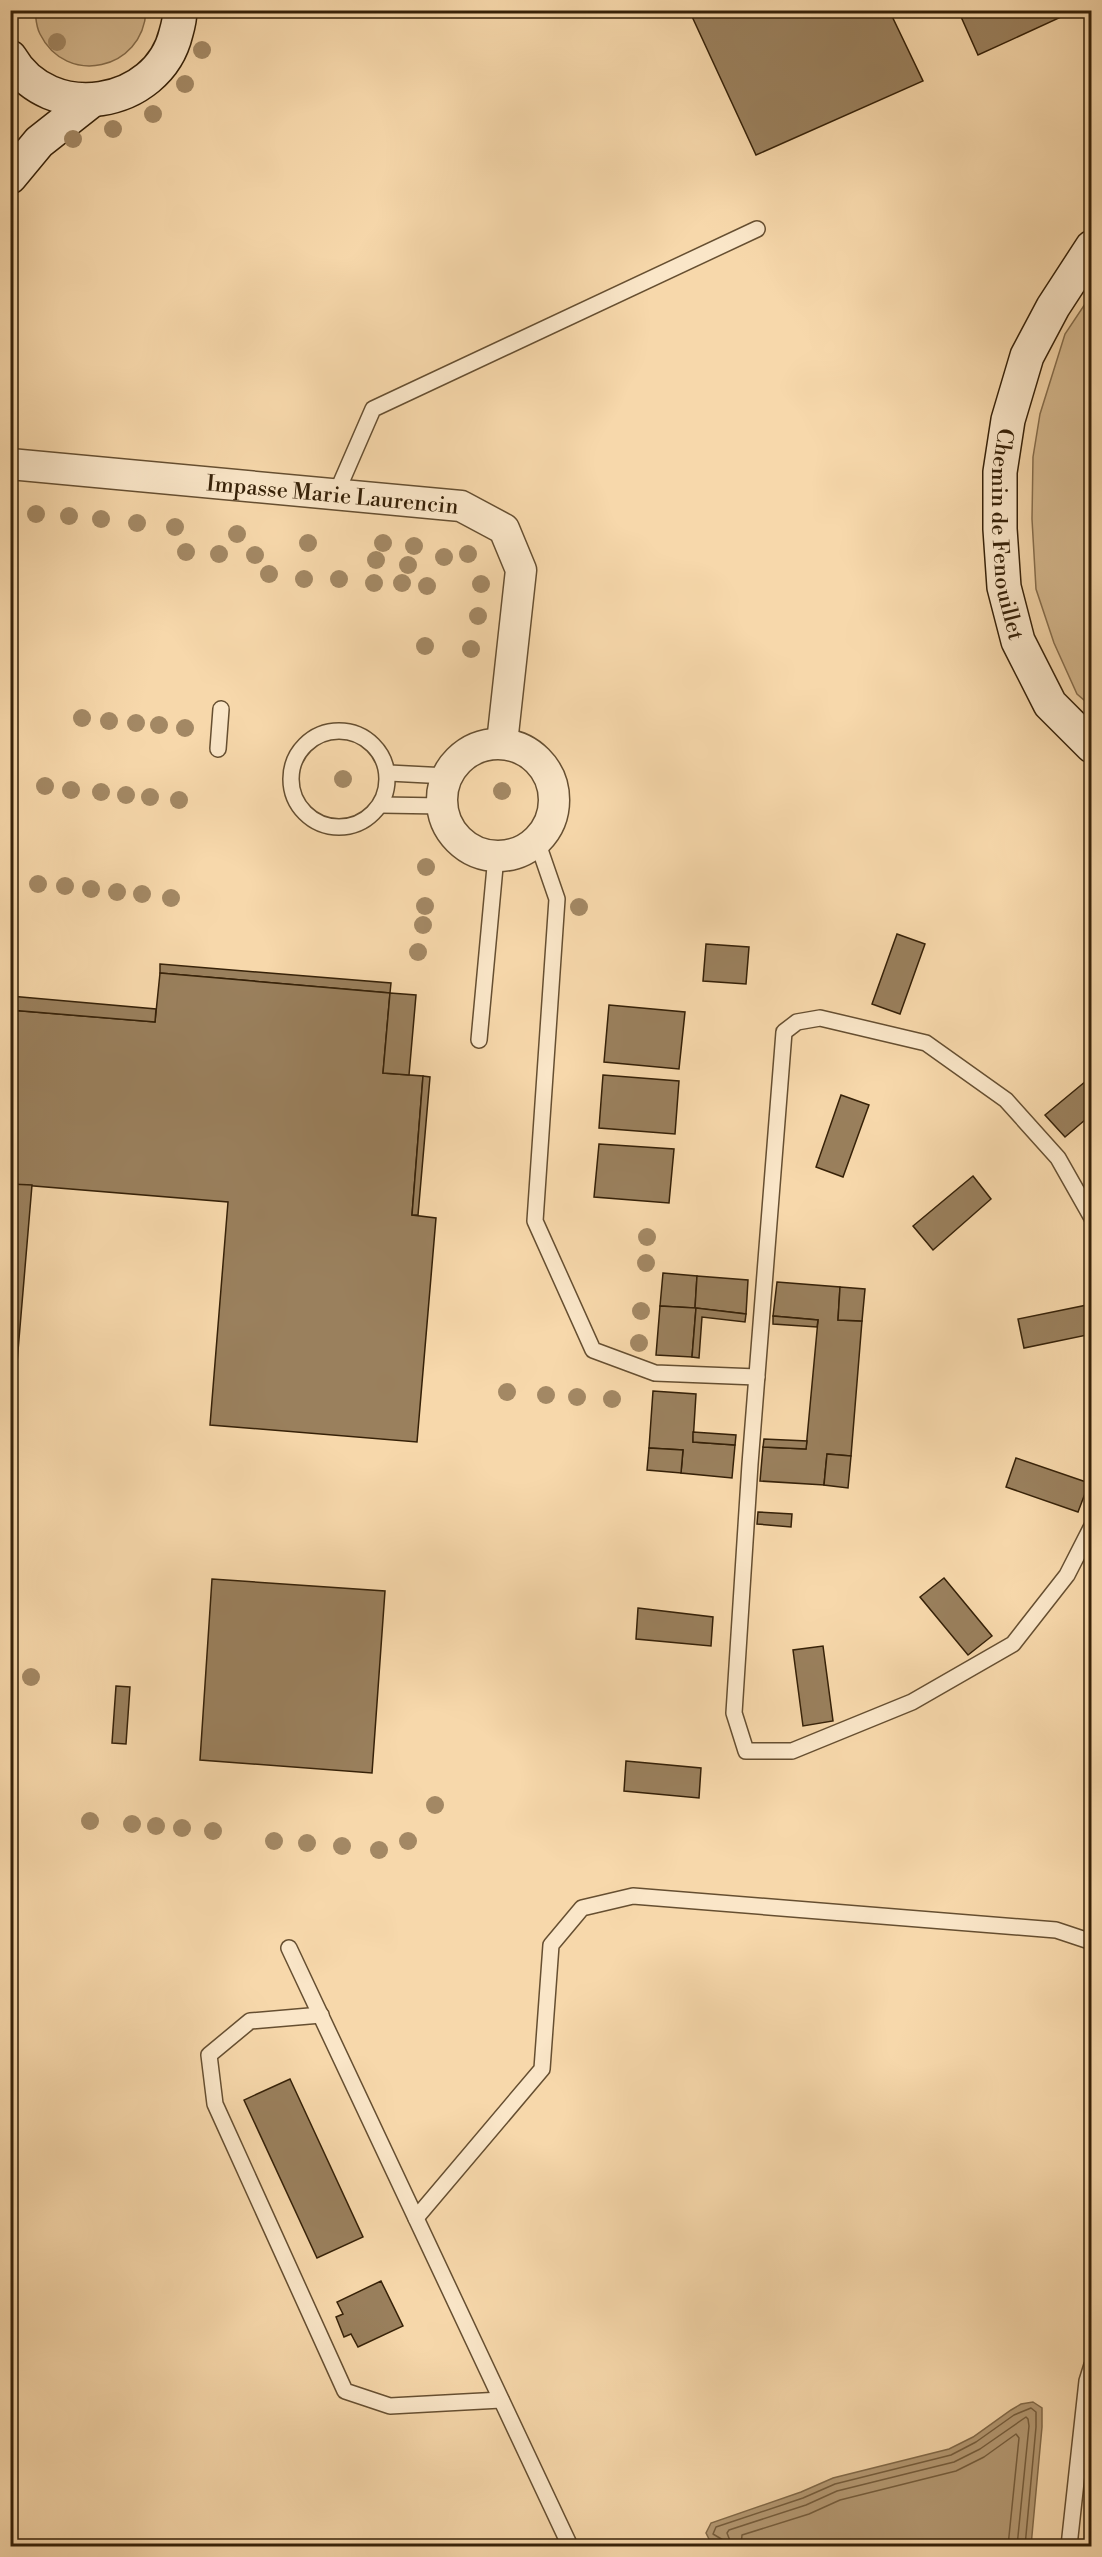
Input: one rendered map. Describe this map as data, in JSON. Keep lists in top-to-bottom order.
{
  "streets": {
    "street": ["Impasse Marie Laurencin", "Chemin de Fenouillet"]
  }
}
